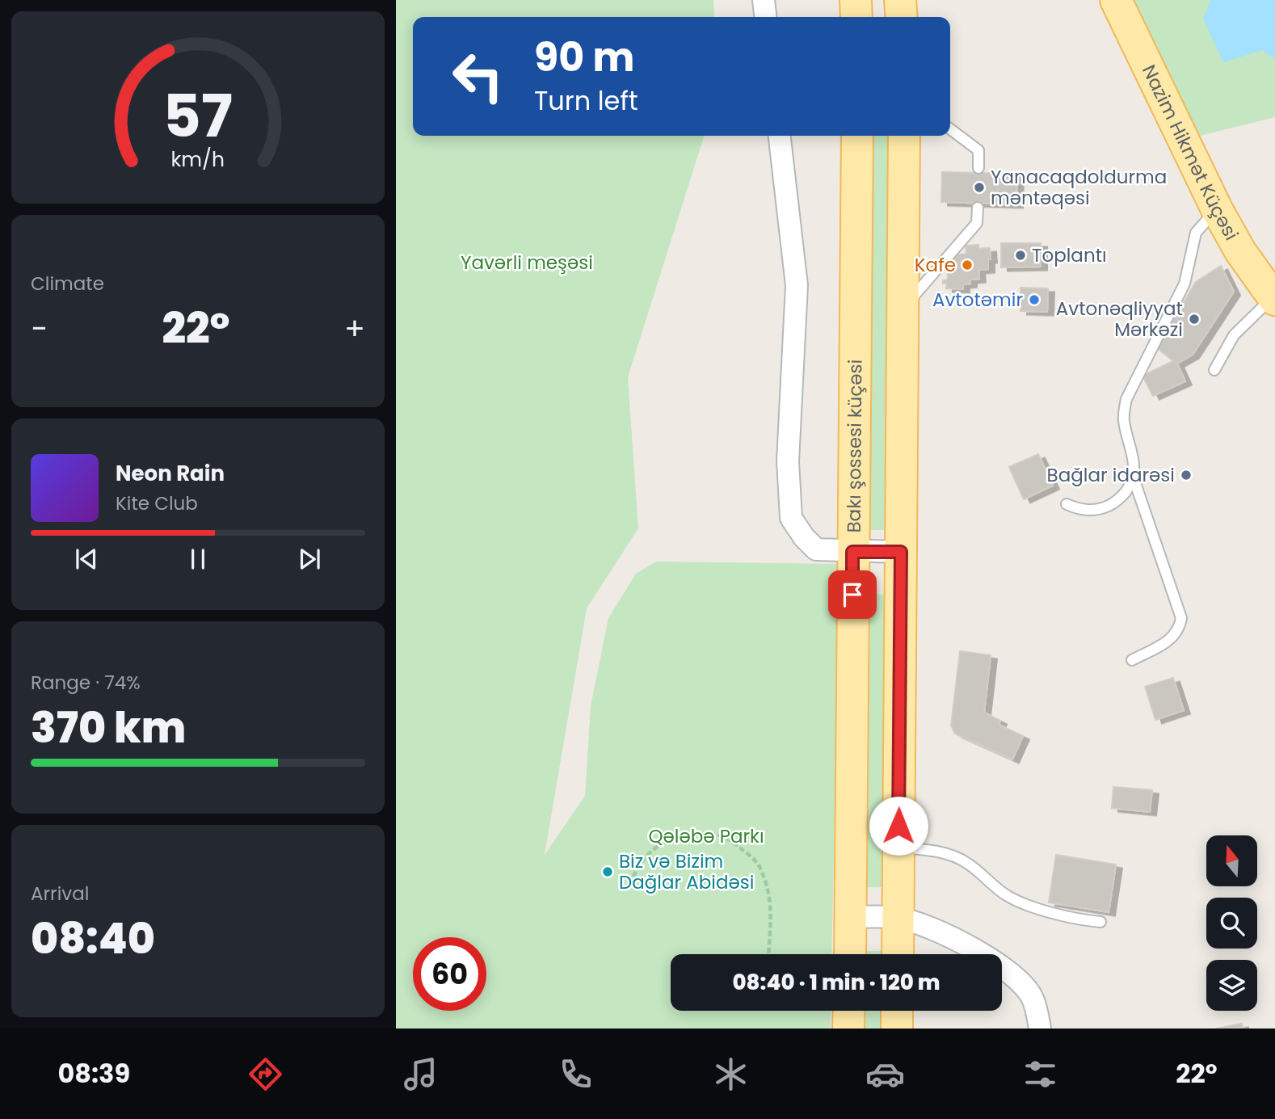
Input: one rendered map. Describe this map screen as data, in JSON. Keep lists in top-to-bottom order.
{
  "streets": {
    "main road": ["Nazim Hikmət Küçəsi", "Bakı şossesi küçəsi"]
  },
  "parks": ["Yavərli meşəsi", "Qələbə Parkı"],
  "places": [
    "Yanacaqdoldurma məntəqəsi",
    "Toplantı",
    "Kafe",
    "Avtotəmir",
    "Avtonəqliyyat Mərkəzi",
    "Bağlar idarəsi",
    "Biz və Bizim Dağlar Abidəsi"
  ],
  "north": "top",
  "page": {
    "turn": ["90 m", "Turn left"],
    "tile": [
      "Climate",
      ["Range · 74%", "370 km"],
      ["Arrival", "08:40"]
    ],
    "heat": ["−", "22°", "+"],
    "song": ["Neon Rain", "Kite Club"],
    "limit": "60",
    "trip": "08:40 · 1 min · 120 m",
    "tabs": ["08:39", "22°"],
    "gauge": ["57", "km/h"]
  }
}
